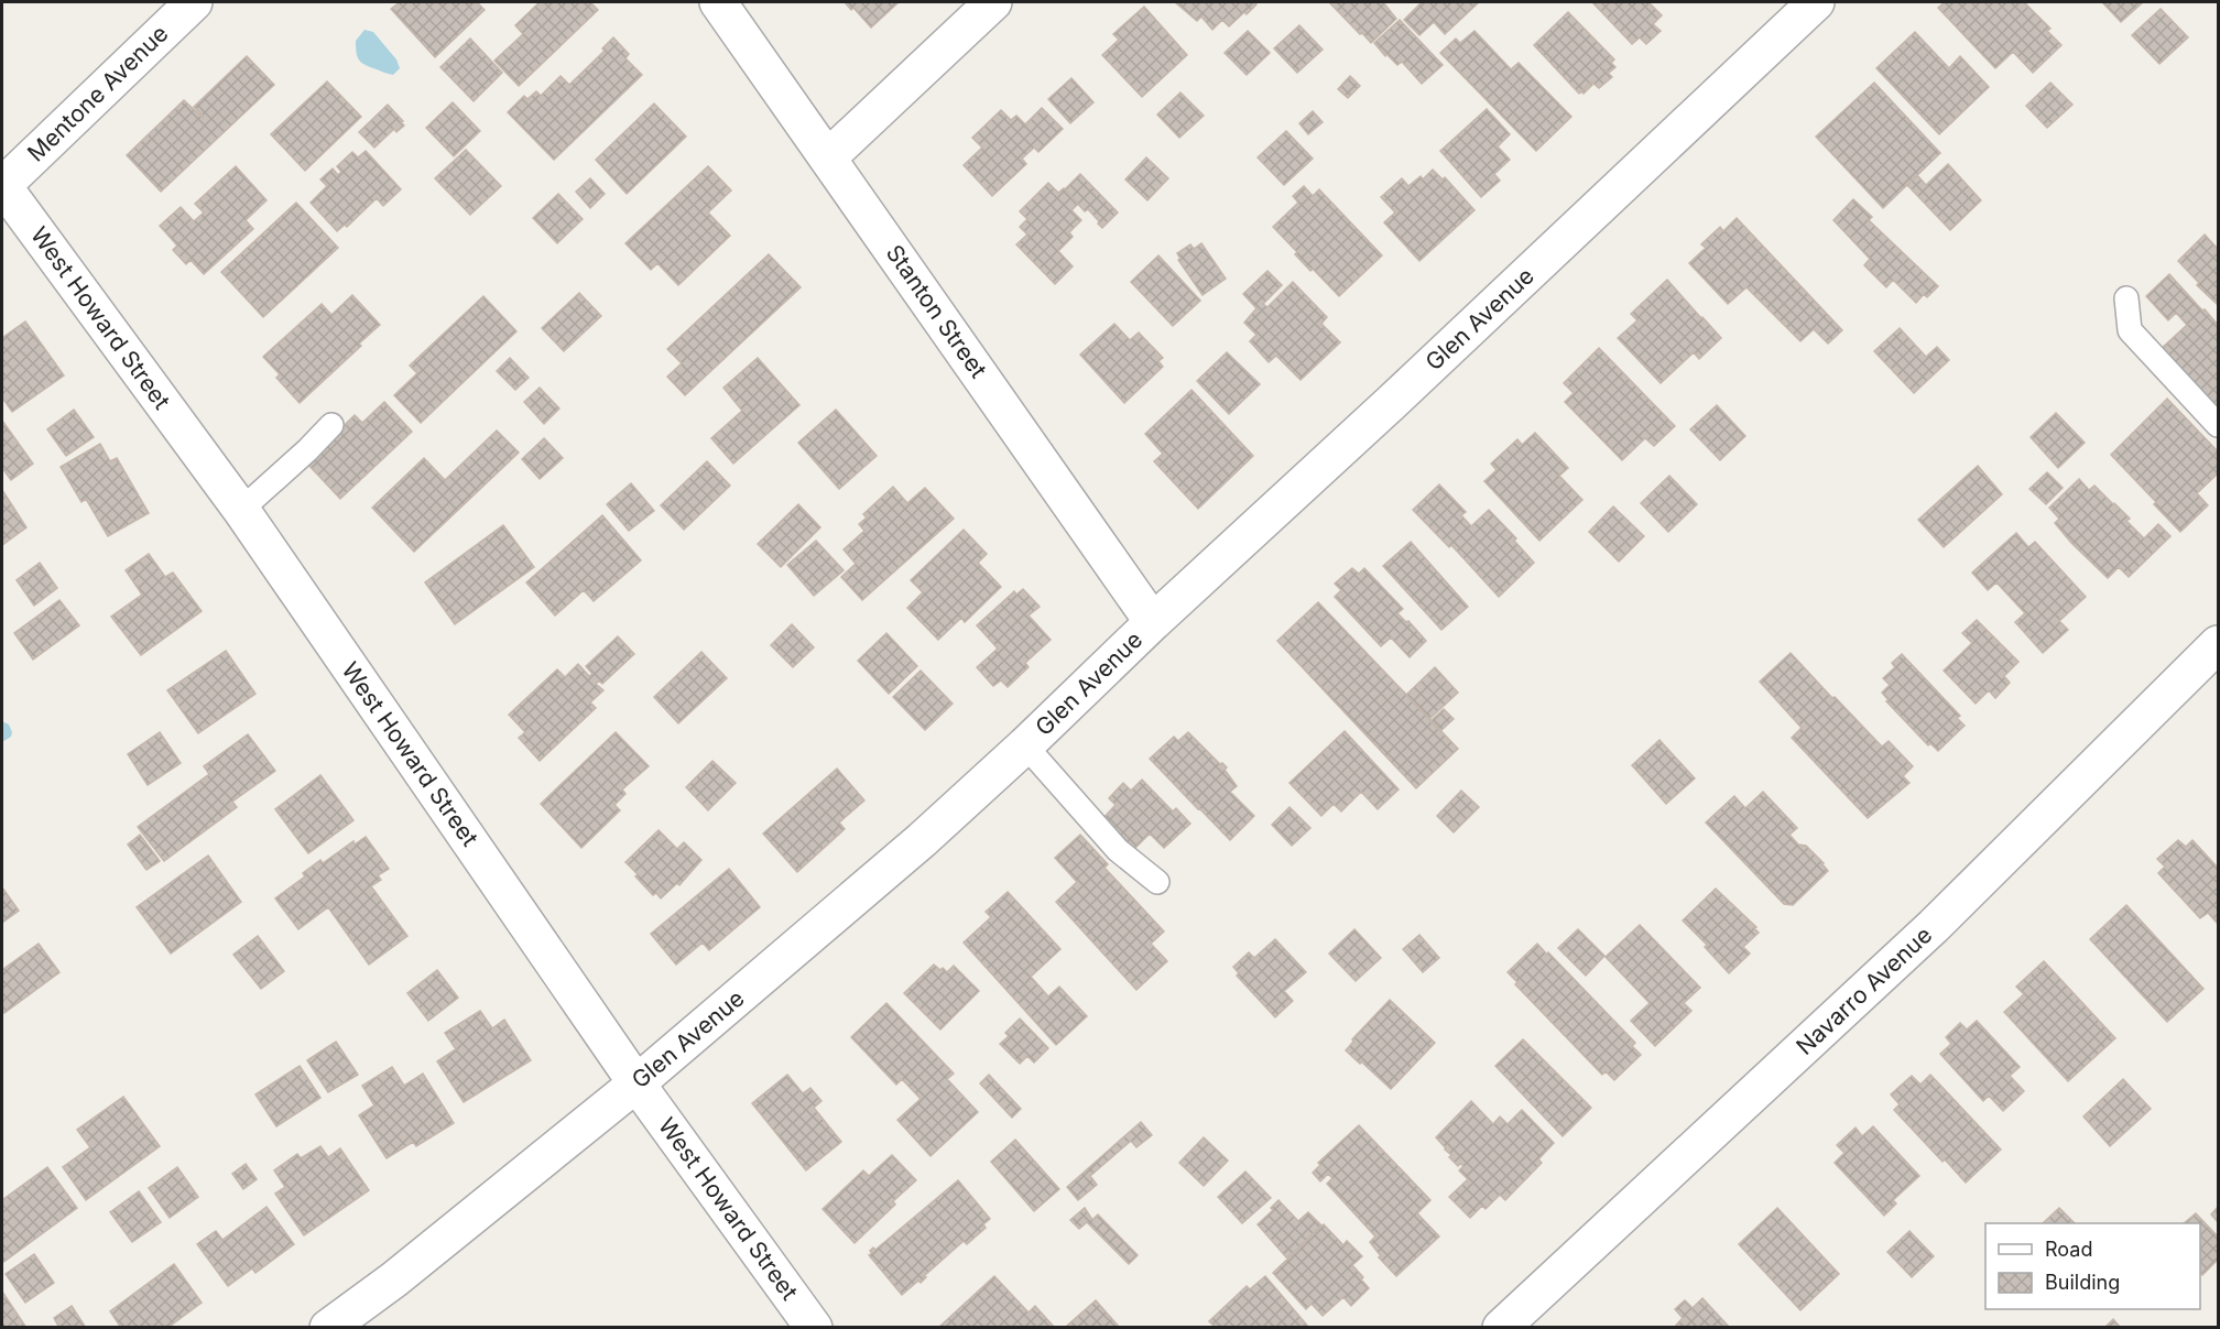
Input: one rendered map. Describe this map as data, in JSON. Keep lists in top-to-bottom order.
{
  "streets": {
    "street": [
      "Mentone Avenue",
      "Stanton Street",
      "West Howard Street",
      "Glen Avenue",
      "Navarro Avenue"
    ]
  },
  "crossings": [
    ["Mentone Avenue", "West Howard Street"],
    ["Stanton Street", "Glen Avenue"],
    ["West Howard Street", "Glen Avenue"]
  ],
  "legend": ["Road", "Building"]
}
